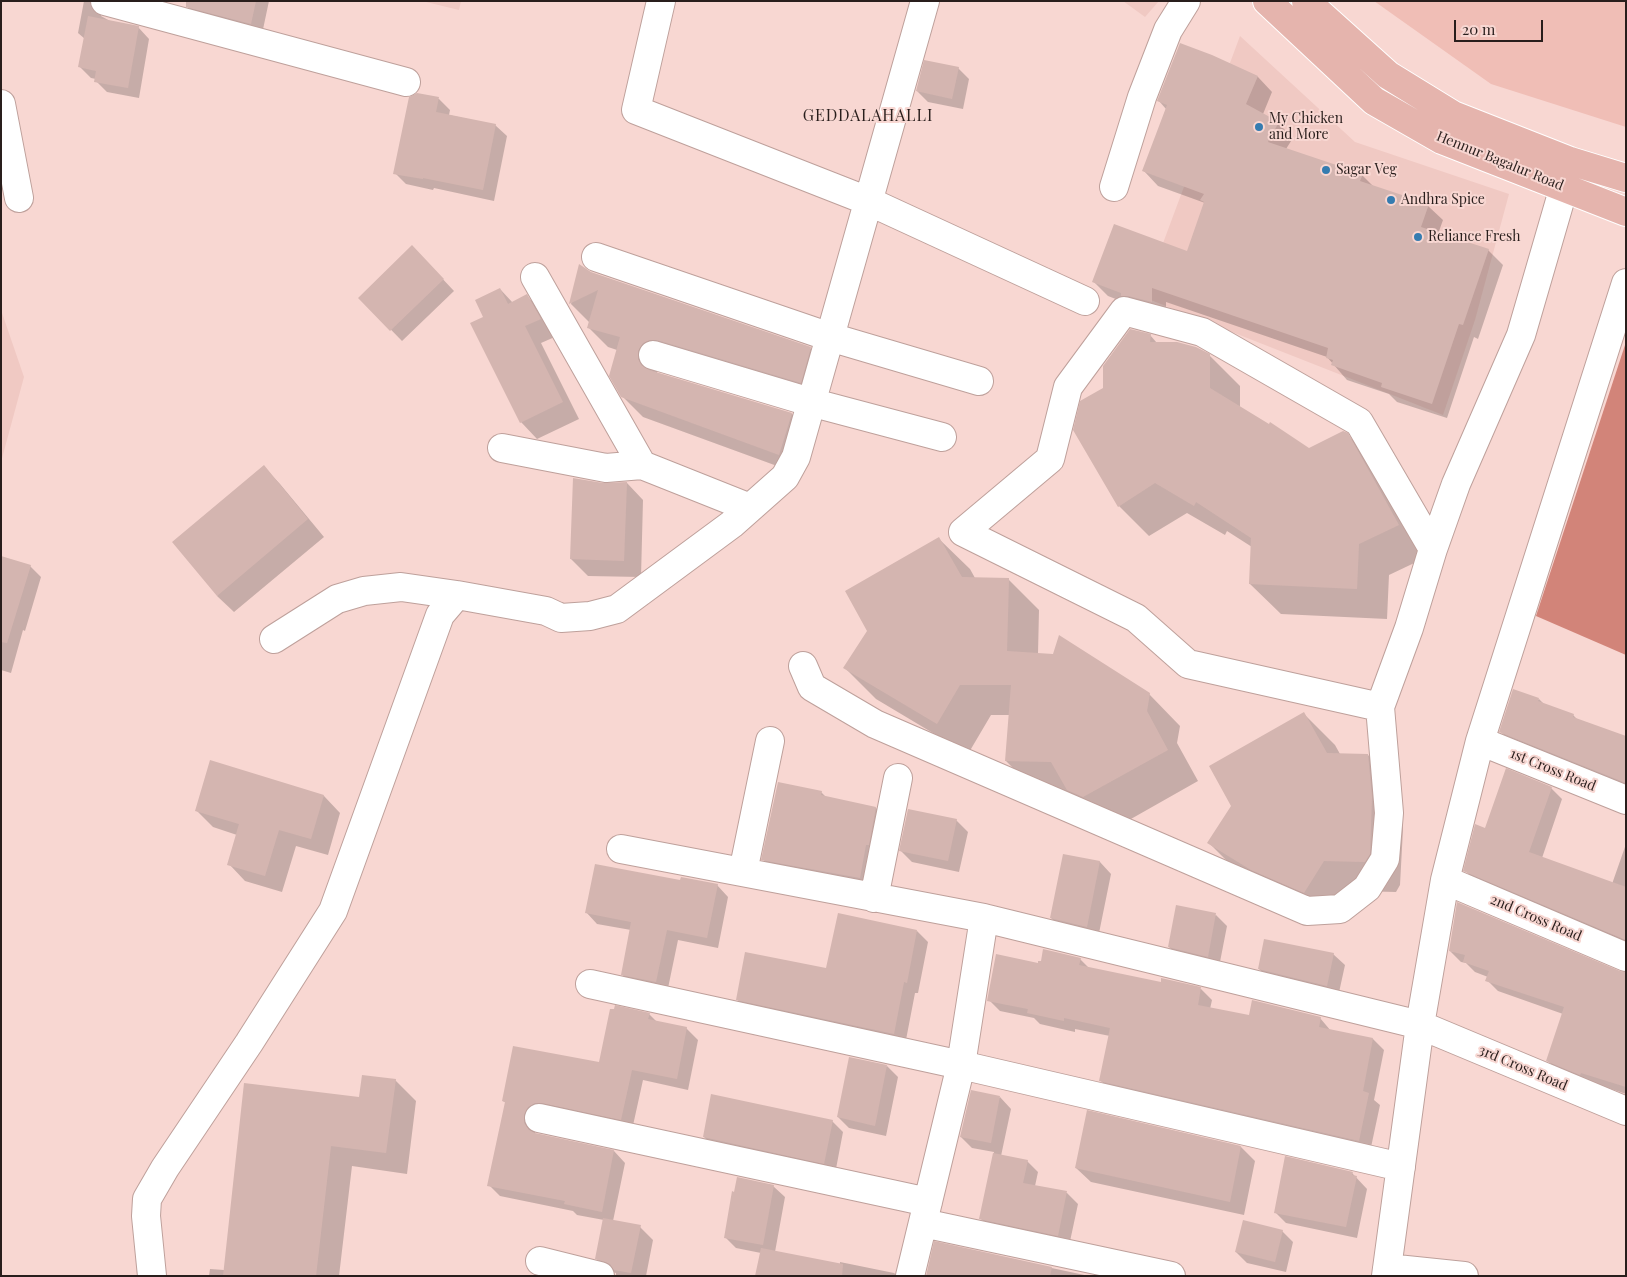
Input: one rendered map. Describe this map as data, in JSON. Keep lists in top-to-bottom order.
{
  "streets": {
    "main road": ["Hennur Bagalur Road"],
    "street": ["1st Cross Road", "2nd Cross Road", "3rd Cross Road"]
  },
  "districts": ["GEDDALAHALLI"],
  "places": [
    "My Chicken and More",
    "Sagar Veg",
    "Andhra Spice",
    "Reliance Fresh"
  ],
  "scale_bar": "20 m"
}
